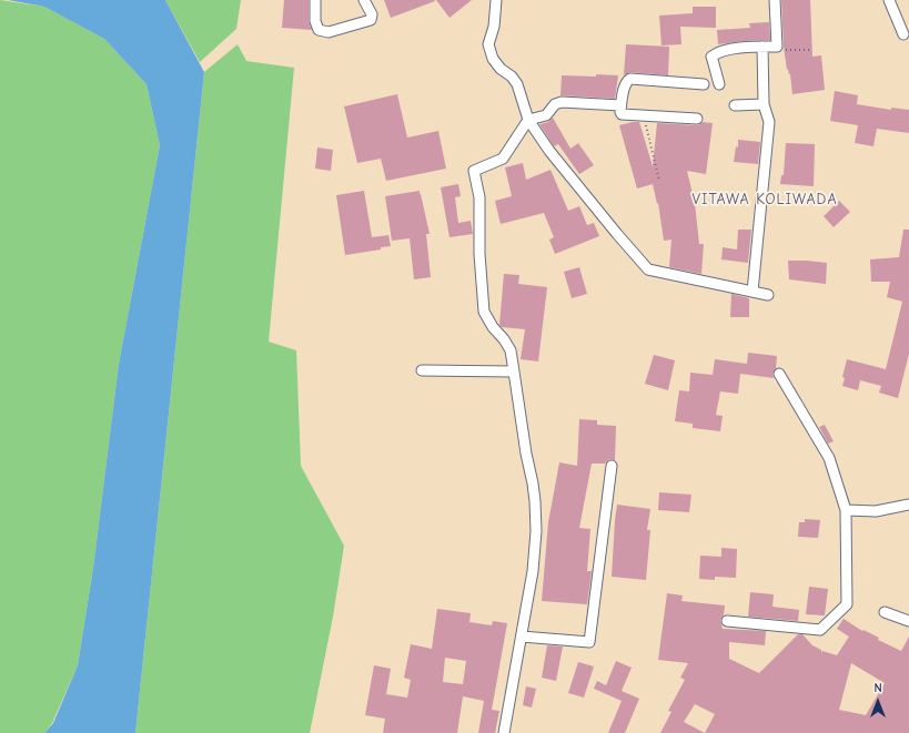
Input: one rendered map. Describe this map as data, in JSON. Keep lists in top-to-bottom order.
{
  "districts": ["VITAWA KOLIWADA"],
  "north": "top"
}
